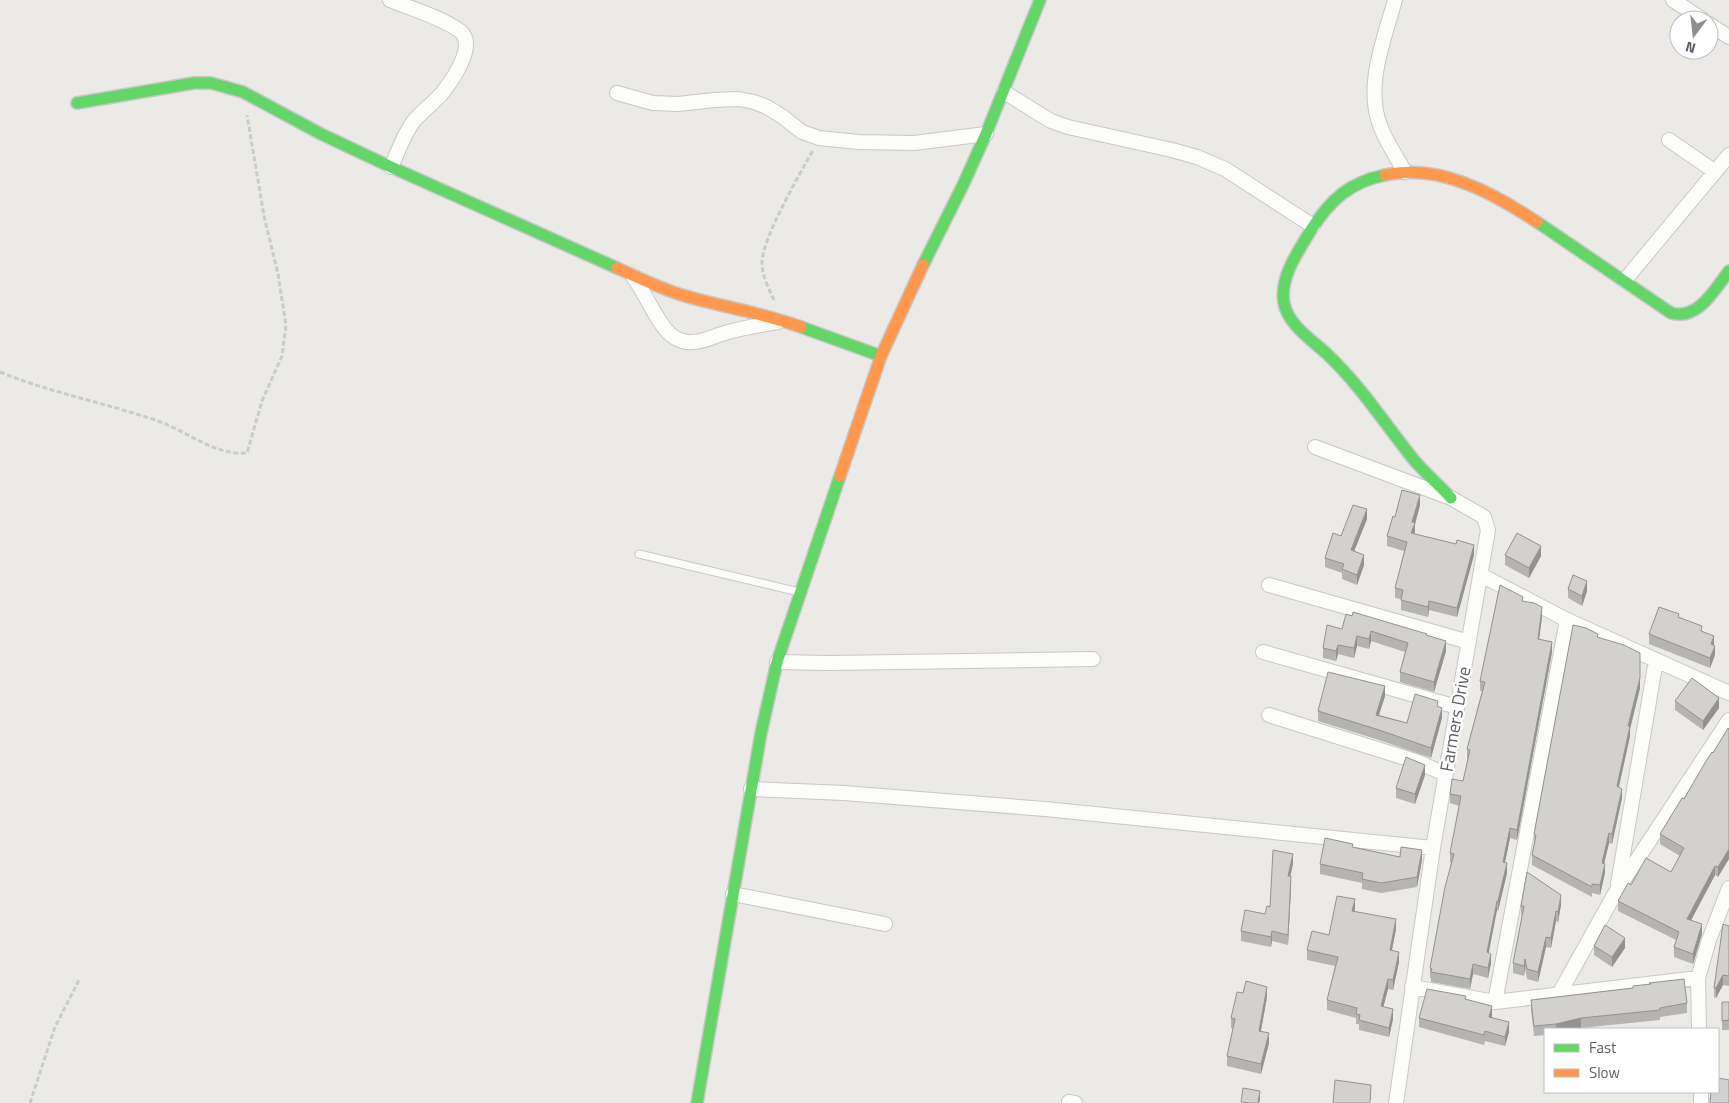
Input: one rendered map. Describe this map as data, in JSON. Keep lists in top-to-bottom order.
{
  "streets": {
    "street": ["Farmers Drive"]
  },
  "legend": ["Fast", "Slow"],
  "north": "bottom"
}
